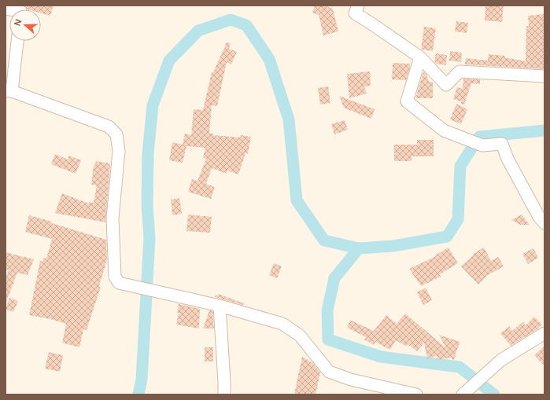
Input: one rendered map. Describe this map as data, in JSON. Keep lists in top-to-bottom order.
{
  "north": "left"
}
